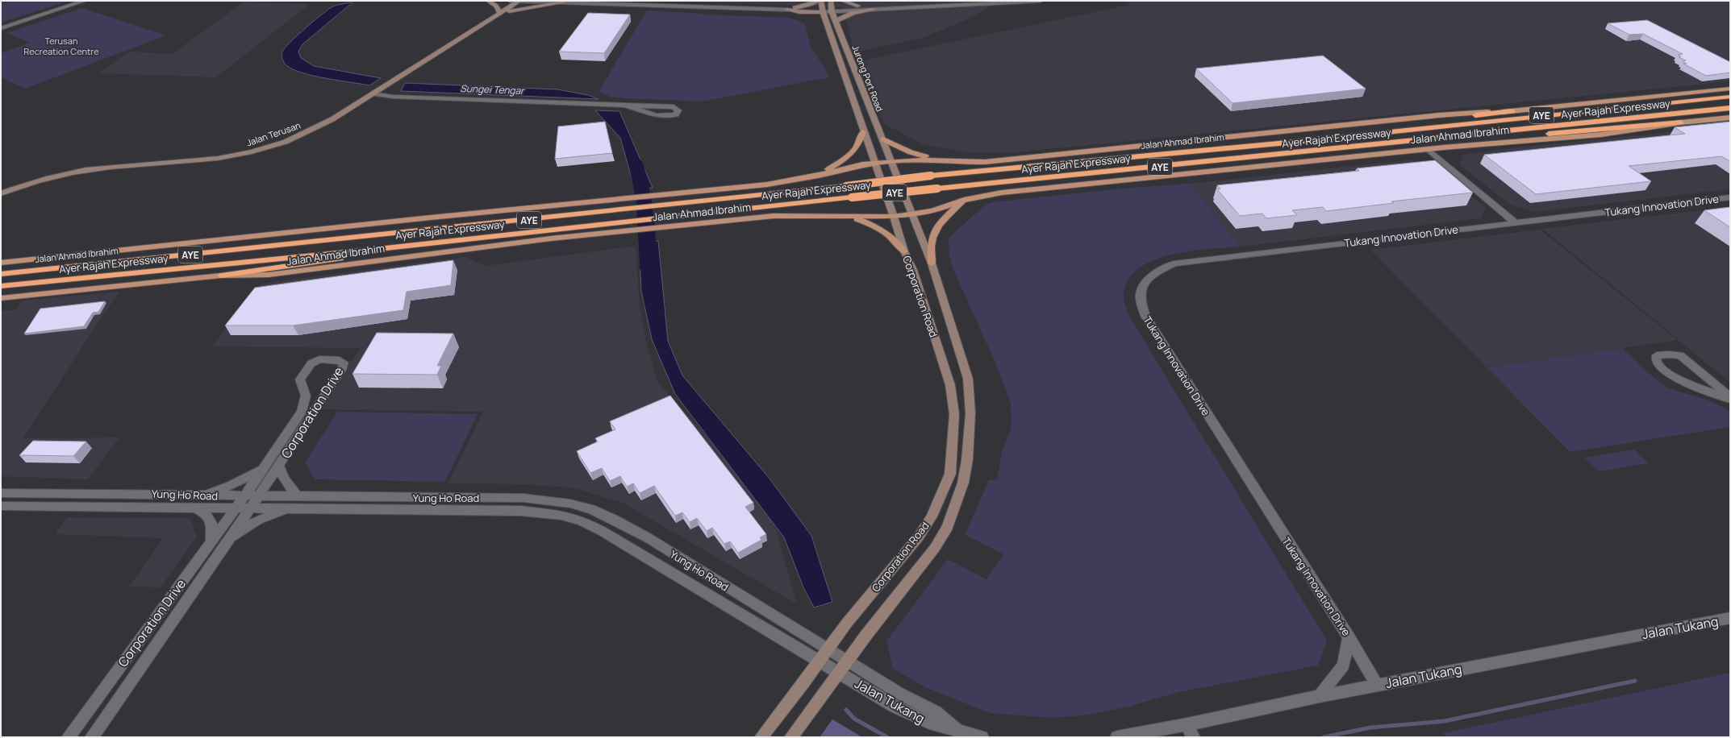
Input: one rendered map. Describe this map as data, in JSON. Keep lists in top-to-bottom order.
{
  "streets": {
    "highway": ["Ayer Rajah Expressway", "AYE"],
    "main road": [
      "Jurong Port Road",
      "Jalan Terusan",
      "Jalan Ahmad Ibrahim",
      "Corporation Road"
    ],
    "street": [
      "Tukang Innovation Drive",
      "Corporation Drive",
      "Yung Ho Road",
      "Jalan Tukang"
    ]
  },
  "crossings": [
    ["Jurong Port Road", "Jalan Ahmad Ibrahim"],
    ["Jurong Port Road", "Corporation Road"],
    ["Jalan Ahmad Ibrahim", "Corporation Road"],
    ["Tukang Innovation Drive", "Jalan Tukang"],
    ["Corporation Road", "Yung Ho Road"],
    ["Corporation Road", "Jalan Tukang"],
    ["Corporation Drive", "Yung Ho Road"],
    ["Yung Ho Road", "Jalan Tukang"]
  ],
  "water": ["Sungei Tengar"],
  "parks": ["Terusan Recreation Centre"]
}
